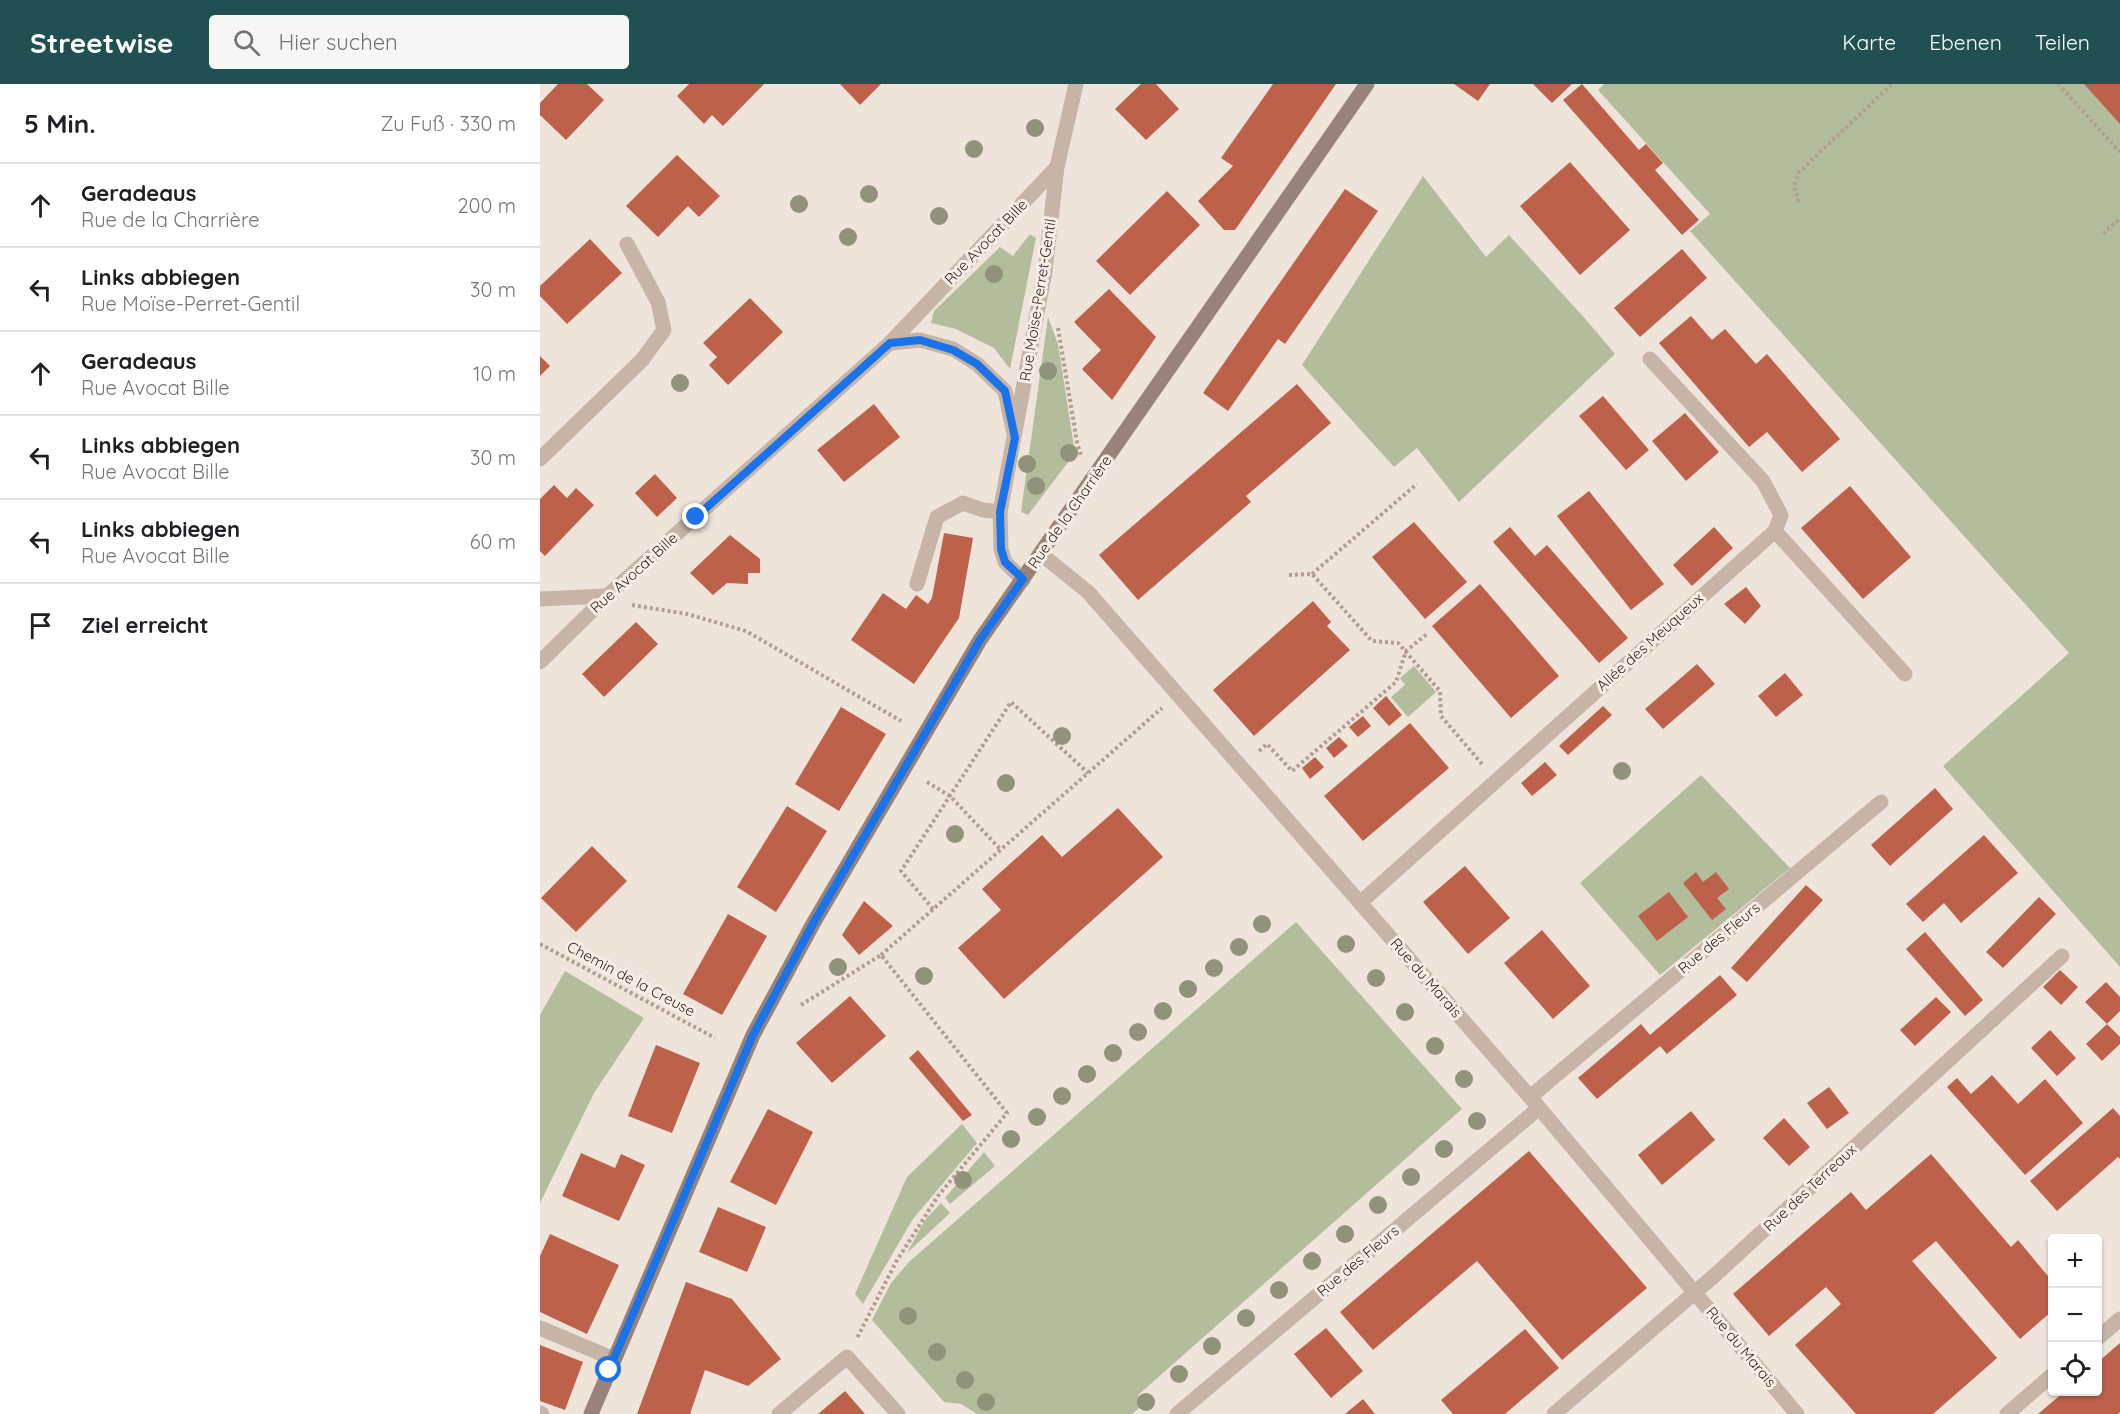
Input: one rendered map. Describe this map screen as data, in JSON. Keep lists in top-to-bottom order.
{
  "streets": {
    "main road": ["Rue de la Charrière"],
    "street": [
      "Rue Avocat Bille",
      "Rue Moïse-Perret-Gentil",
      "Allée des Meuqueux",
      "Rue des Fleurs",
      "Rue du Marais",
      "Rue des Terreaux"
    ],
    "path": ["Chemin de la Creuse"]
  },
  "crossings": [
    ["Rue Avocat Bille", "Rue Moïse-Perret-Gentil"],
    ["Rue Moïse-Perret-Gentil", "Rue de la Charrière"],
    ["Rue de la Charrière", "Rue du Marais"],
    ["Allée des Meuqueux", "Rue du Marais"],
    ["Rue des Fleurs", "Rue du Marais"],
    ["Rue du Marais", "Rue des Terreaux"]
  ],
  "page": {
    "header": "Streetwise",
    "search": "Hier suchen",
    "nav": ["Karte", "Ebenen", "Teilen"],
    "heading": ["5 Min.", "Zu Fuß · 330 m"],
    "list": [
      ["Geradeaus", "Rue de la Charrière", "200 m"],
      ["Links abbiegen", "Rue Moïse-Perret-Gentil", "30 m"],
      ["Geradeaus", "Rue Avocat Bille", "10 m"],
      ["Links abbiegen", "Rue Avocat Bille", "30 m"],
      ["Links abbiegen", "Rue Avocat Bille", "60 m"],
      "Ziel erreicht"
    ],
    "map_buttons": ["+", "−"]
  }
}
